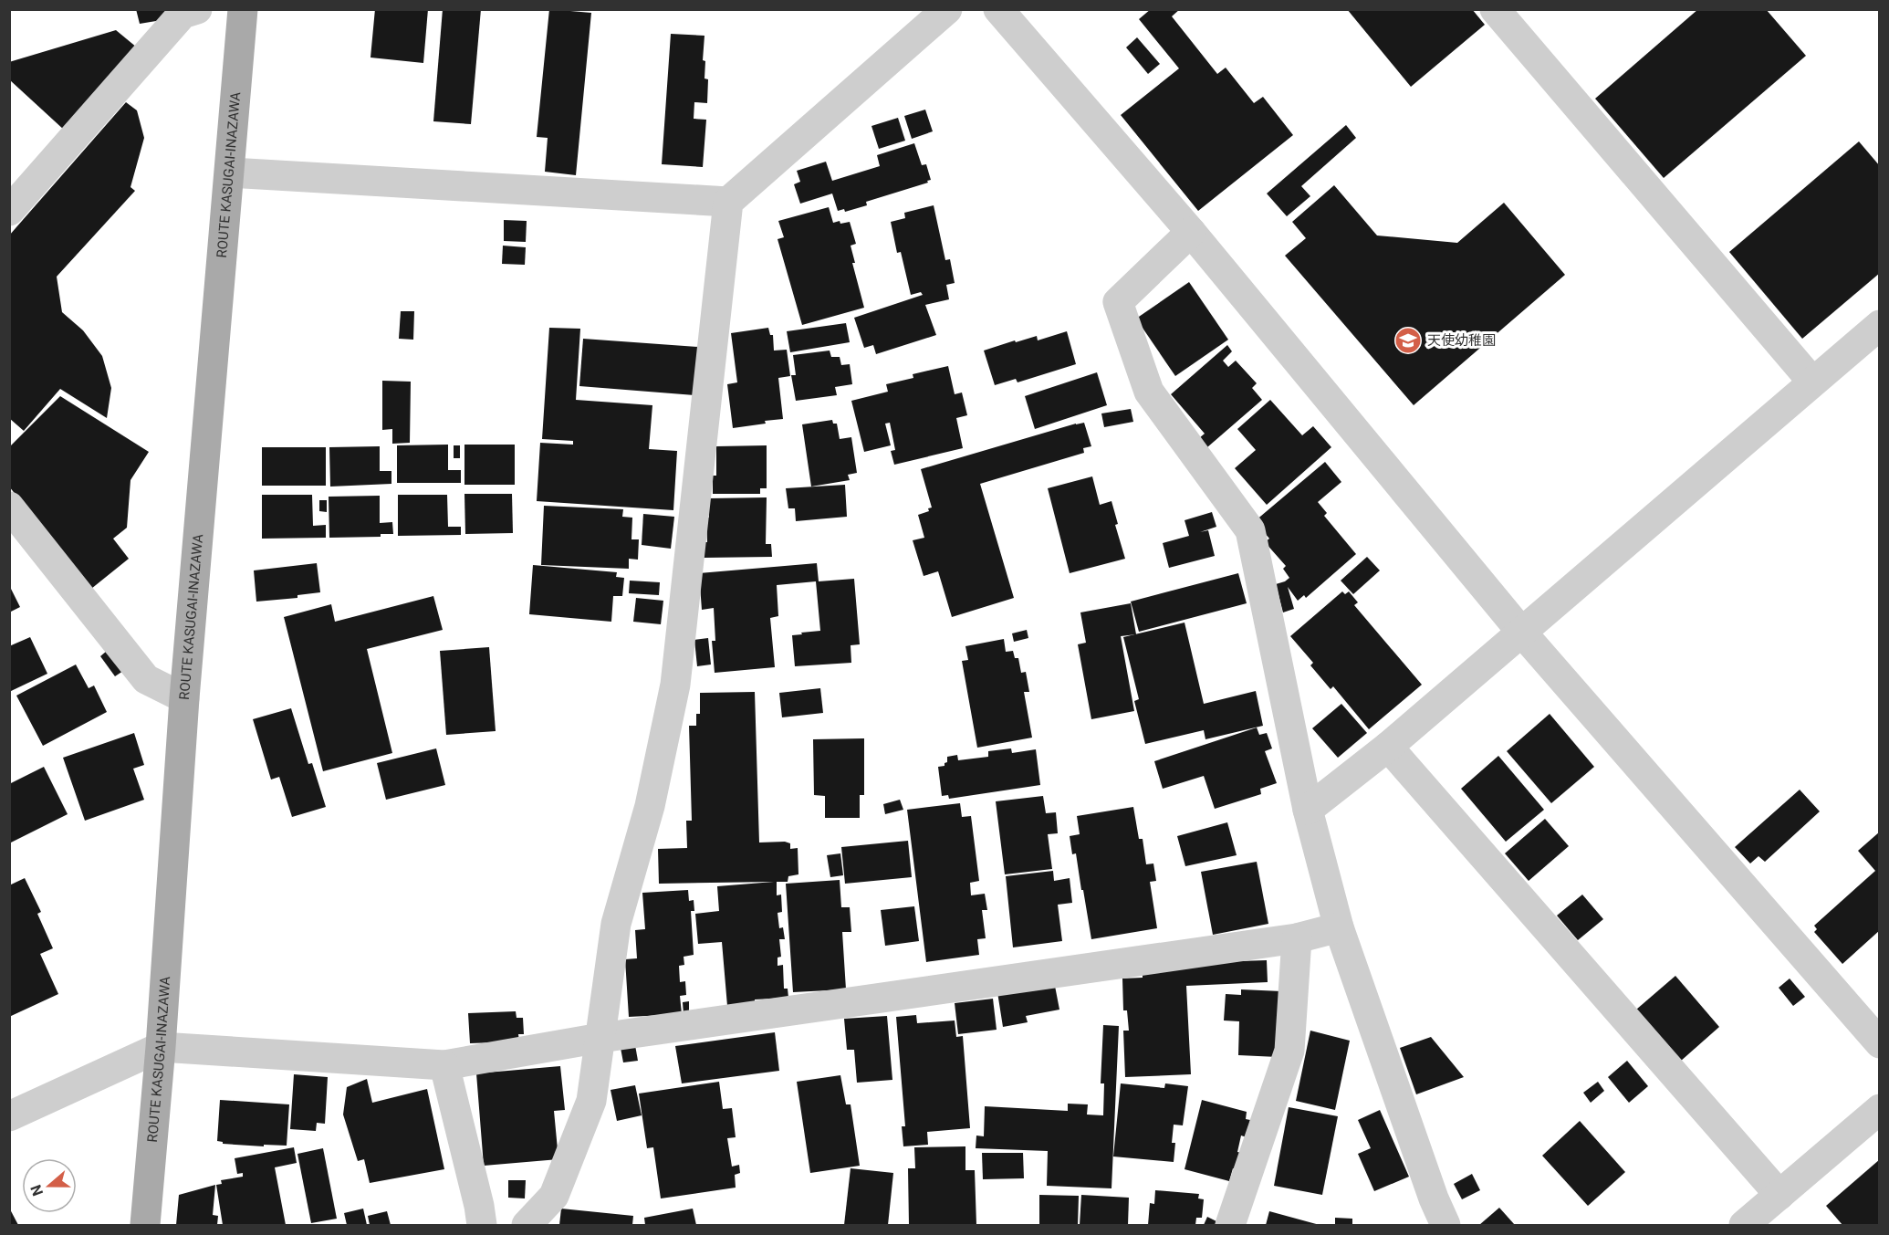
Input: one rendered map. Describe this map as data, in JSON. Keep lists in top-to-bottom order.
{
  "streets": {
    "main road": ["ROUTE KASUGAI-INAZAWA"]
  },
  "places": {
    "school or university": ["天使幼稚園"]
  },
  "north": "left"
}
